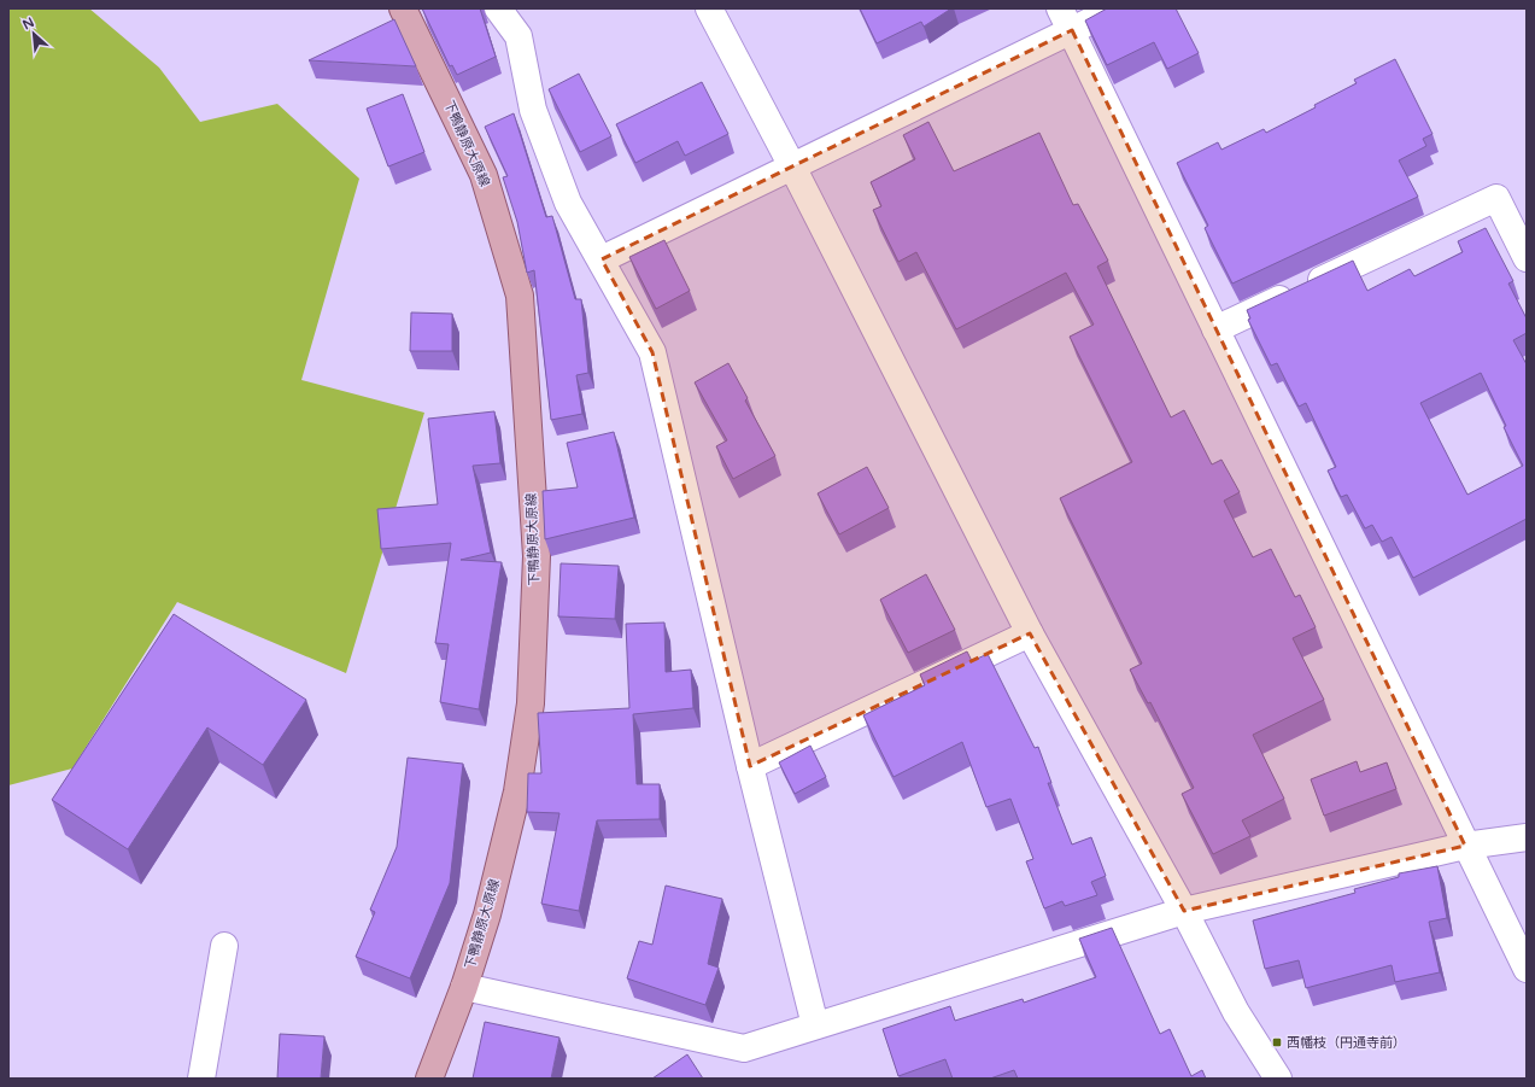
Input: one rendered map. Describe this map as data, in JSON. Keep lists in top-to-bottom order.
{
  "streets": {
    "main road": ["下鴨静原大原線"]
  },
  "places": {
    "transit": ["西幡枝（円通寺前）"]
  },
  "north": "top left"
}
